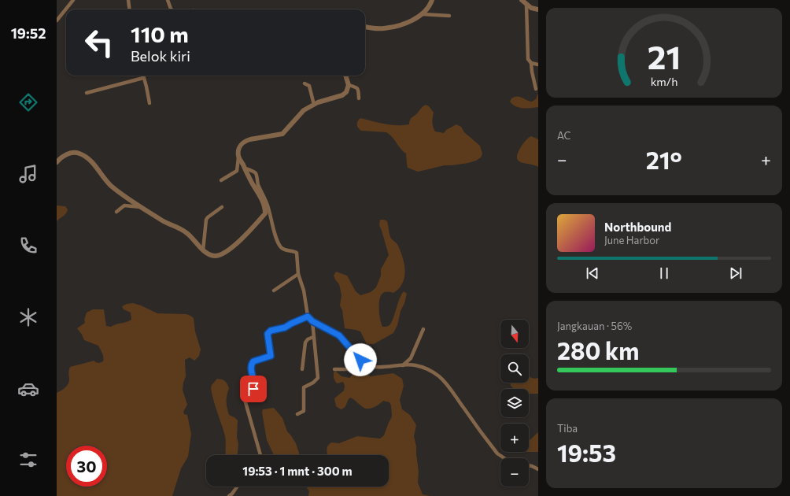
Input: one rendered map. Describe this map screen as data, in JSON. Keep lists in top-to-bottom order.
{
  "north": "bottom",
  "page": {
    "tabs": "19:52",
    "turn": ["110 m", "Belok kiri"],
    "tile": [
      "AC",
      ["Jangkauan · 56%", "280 km"],
      ["Tiba", "19:53"]
    ],
    "heat": ["−", "21°", "+"],
    "song": ["Northbound", "June Harbor"],
    "map_buttons": ["+", "−"],
    "limit": "30",
    "trip": "19:53 · 1 mnt · 300 m",
    "gauge": ["21", "km/h"]
  }
}
